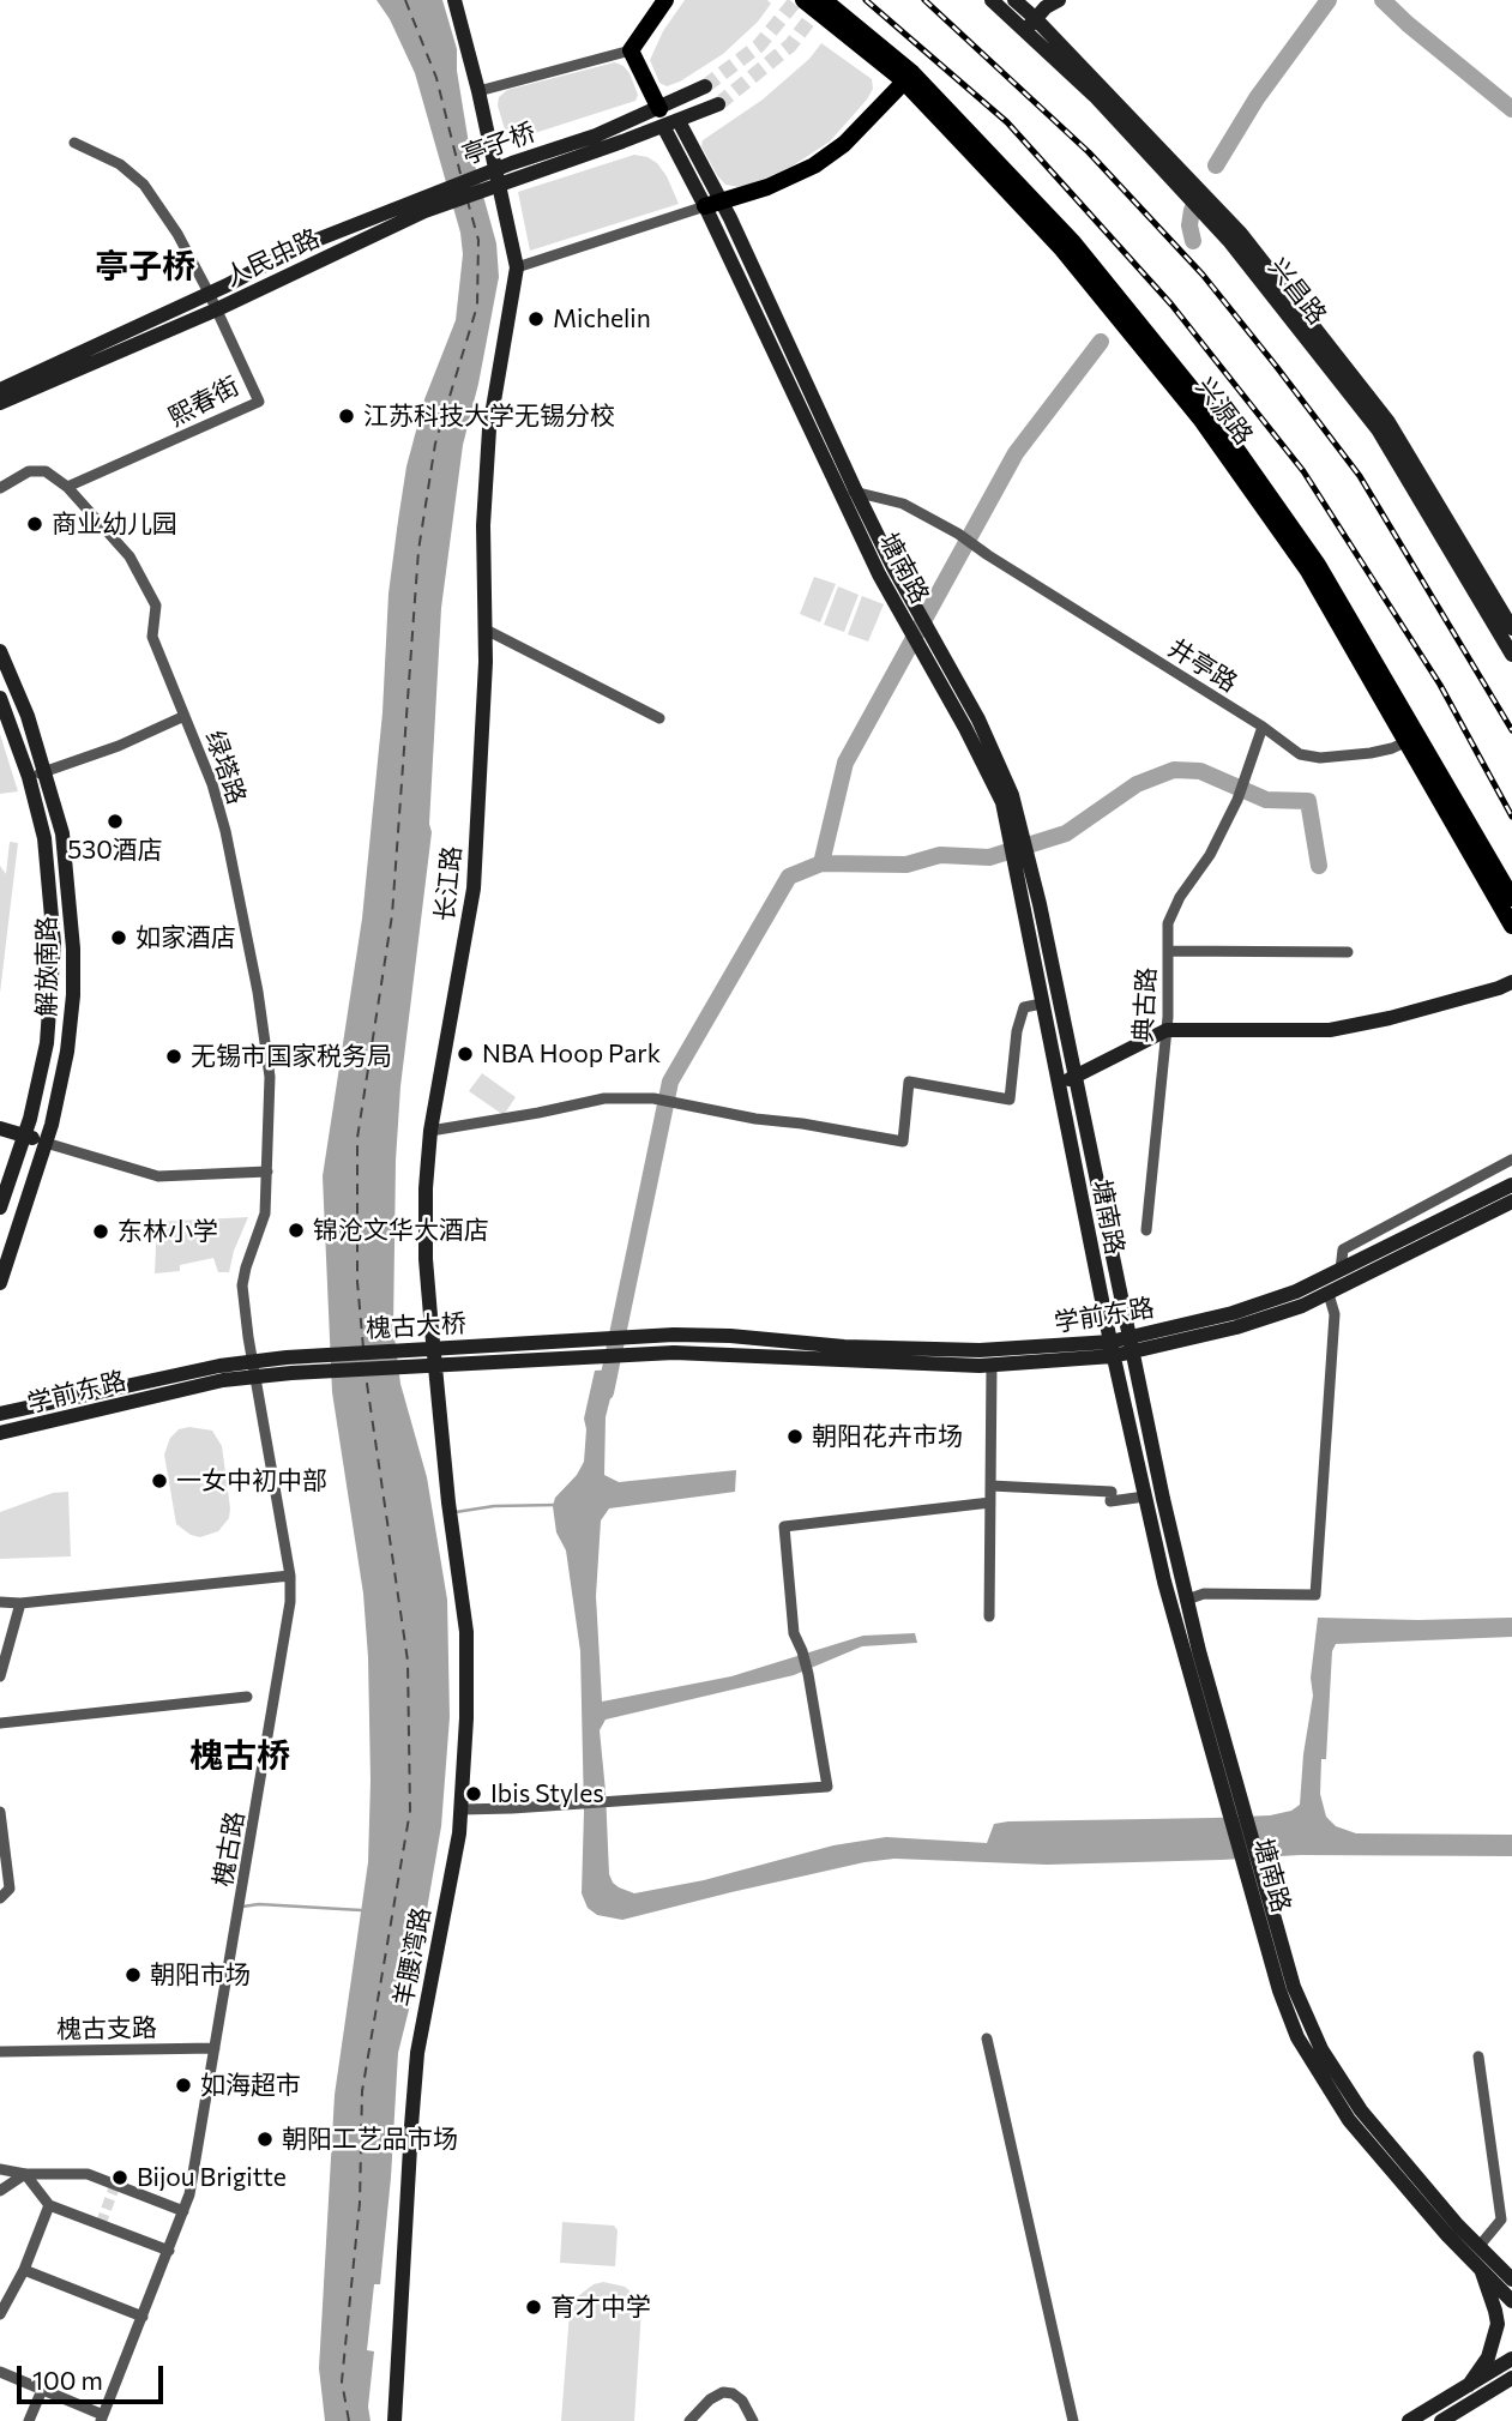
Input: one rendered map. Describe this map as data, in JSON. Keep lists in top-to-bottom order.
{
  "streets": {
    "main road": [
      "亭子桥",
      "人民中路",
      "兴昌路",
      "兴源路",
      "塘南路",
      "长江路",
      "解放南路",
      "学前东路",
      "槐古大桥",
      "羊腰湾路"
    ],
    "street": [
      "熙春街",
      "井亭路",
      "绿塔路",
      "典古路",
      "槐古路",
      "槐古支路"
    ]
  },
  "crossings": [
    ["亭子桥", "人民中路"],
    ["亭子桥", "塘南路"],
    ["人民中路", "熙春街"],
    ["熙春街", "绿塔路"],
    ["兴源路", "井亭路"],
    ["塘南路", "井亭路"],
    ["塘南路", "学前东路"],
    ["井亭路", "典古路"],
    ["绿塔路", "槐古路"],
    ["长江路", "羊腰湾路"],
    ["学前东路", "槐古大桥"],
    ["槐古路", "槐古支路"]
  ],
  "districts": ["亭子桥", "槐古桥"],
  "places": [
    "Michelin",
    "江苏科技大学无锡分校",
    "商业幼儿园",
    "530酒店",
    "如家酒店",
    "NBA Hoop Park",
    "无锡市国家税务局",
    "锦沧文华大酒店",
    "东林小学",
    "朝阳花卉市场",
    "一女中初中部",
    "Ibis Styles",
    "朝阳市场",
    "如海超市",
    "朝阳工艺品市场",
    "Bijou Brigitte",
    "育才中学"
  ],
  "scale_bar": "100 m"
}
